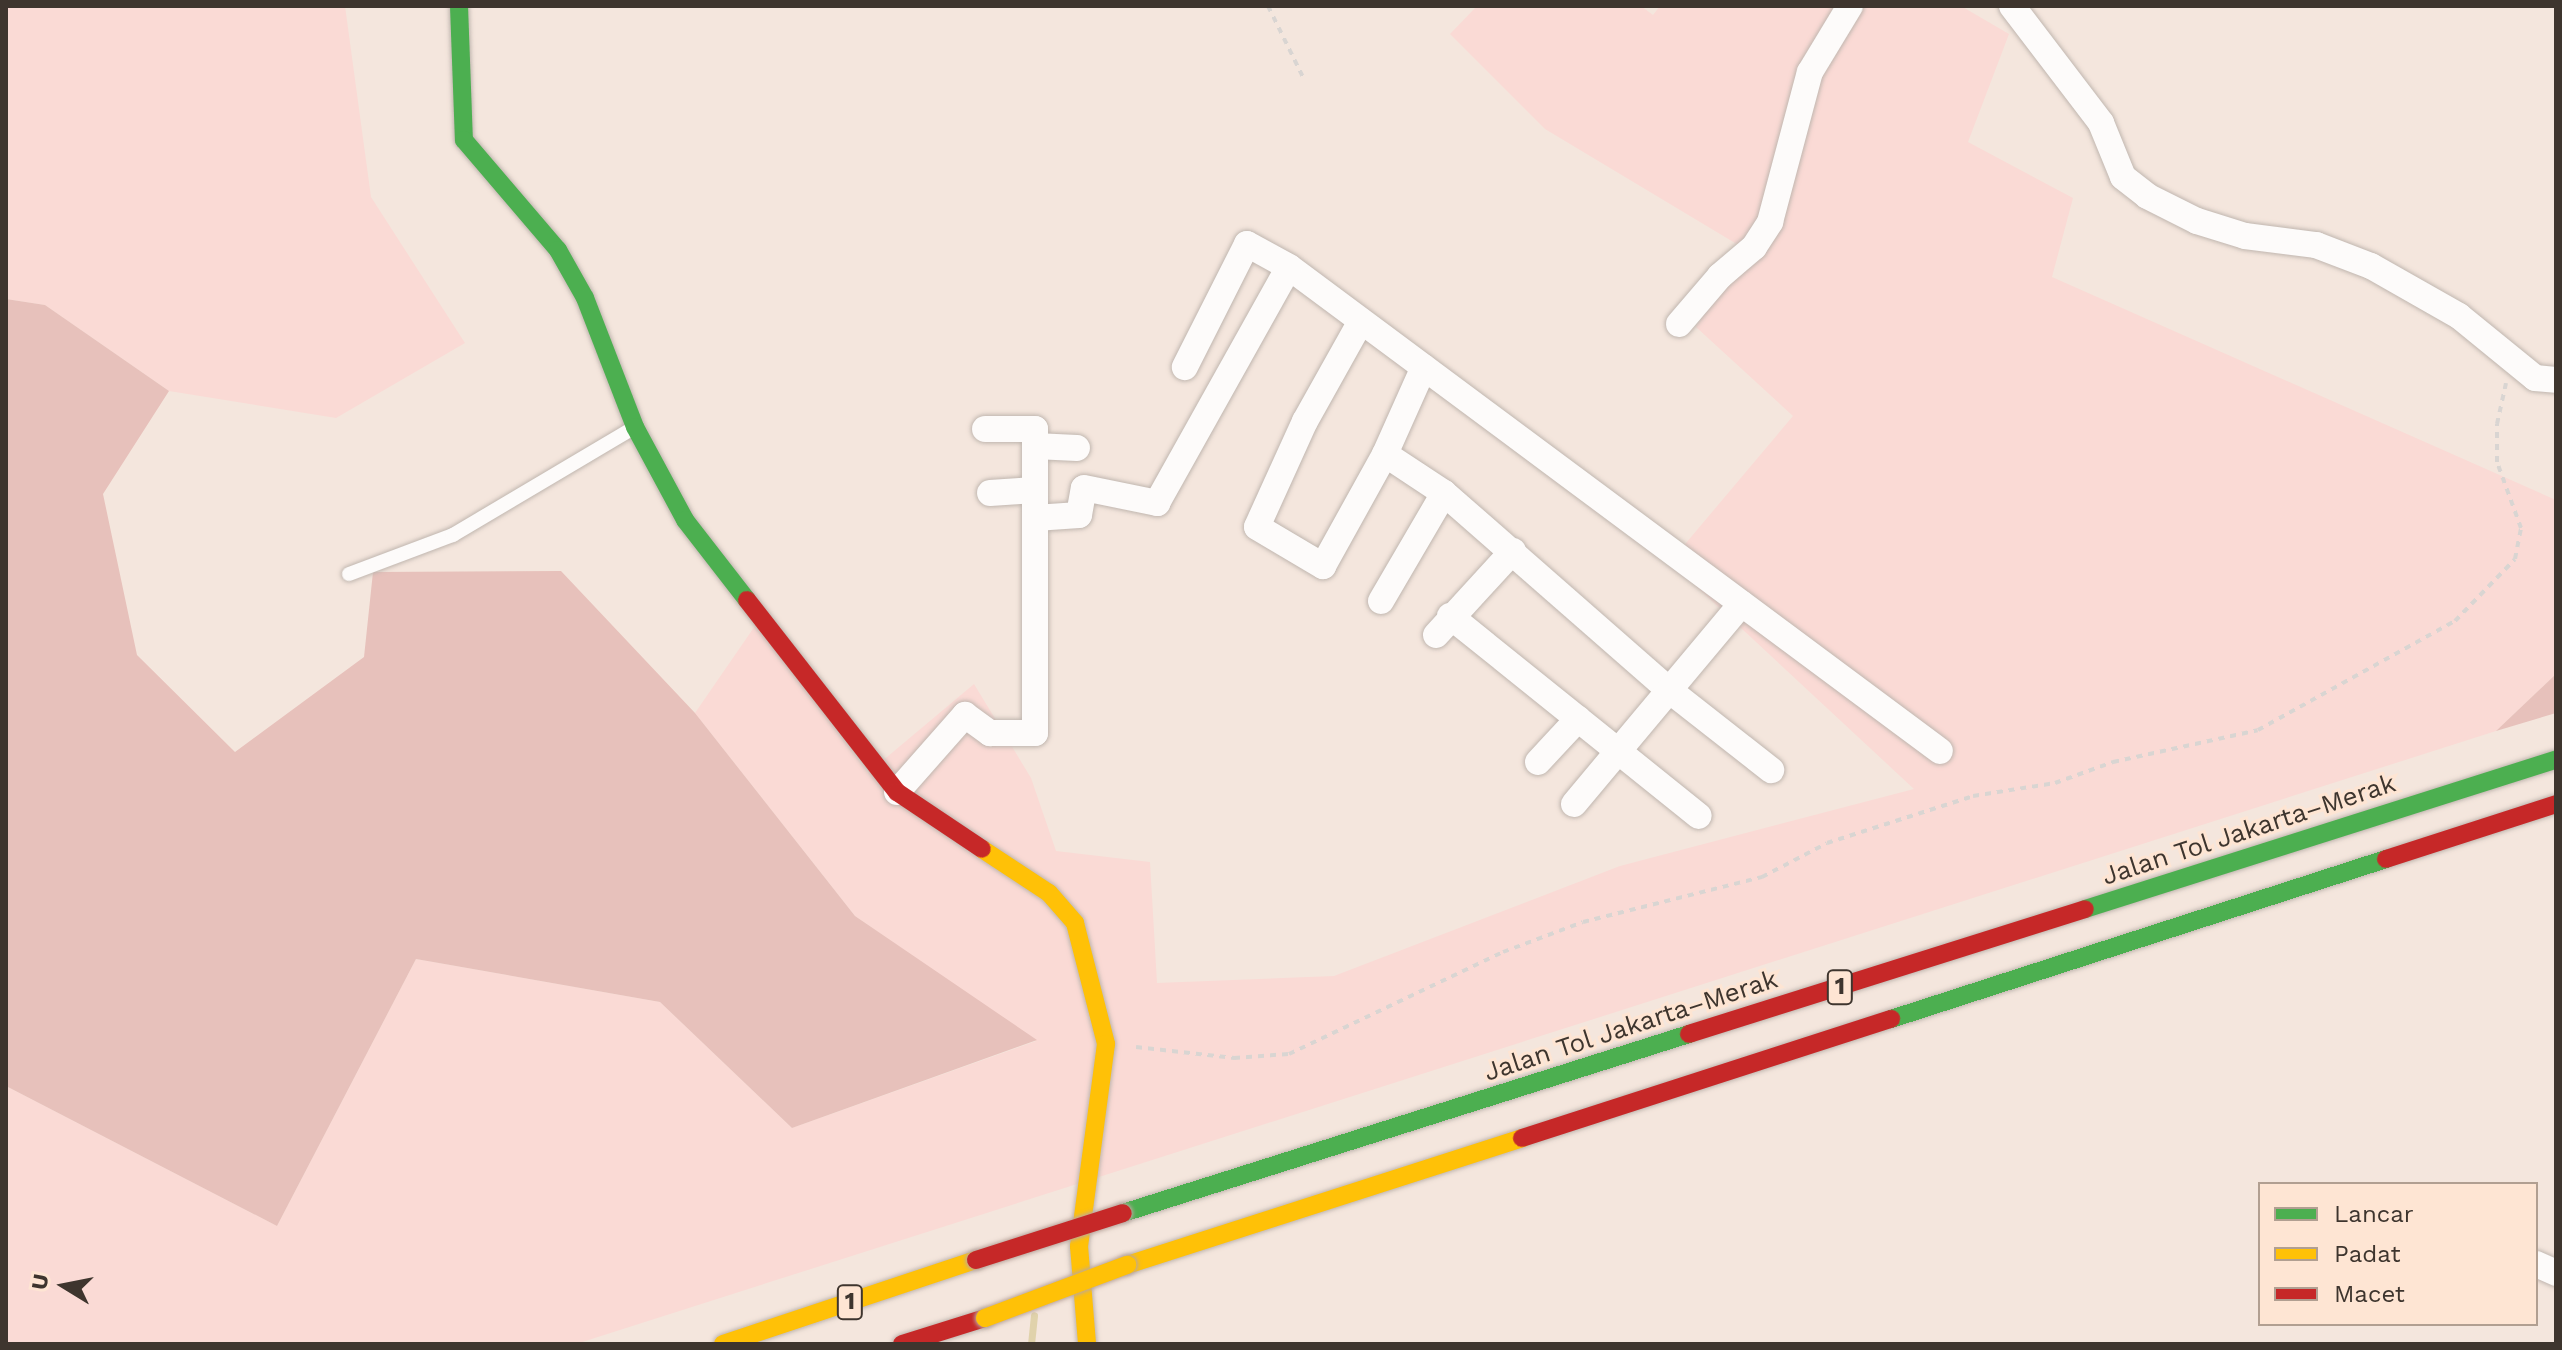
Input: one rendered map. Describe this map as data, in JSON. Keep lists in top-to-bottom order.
{
  "streets": {
    "main road": ["Jalan Tol Jakarta–Merak", "1"]
  },
  "legend": ["Lancar", "Padat", "Macet"],
  "north": "left"
}
